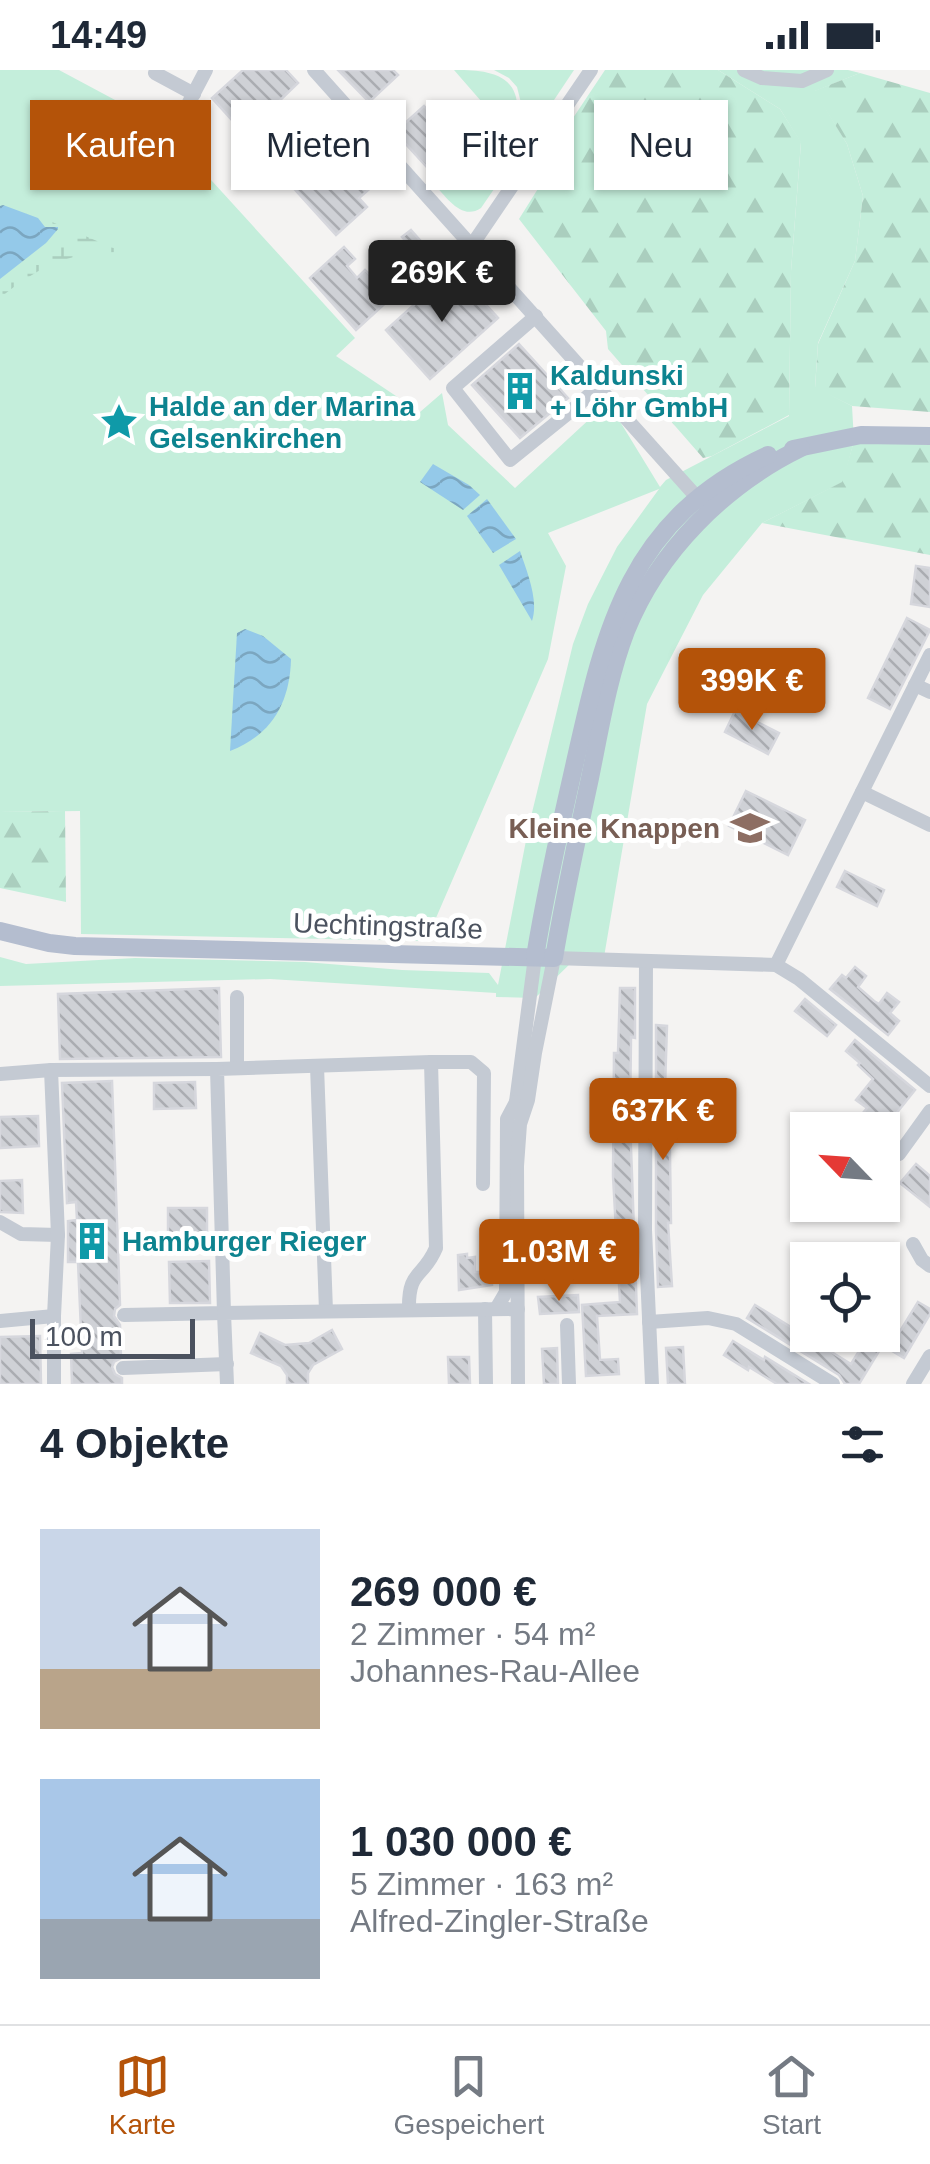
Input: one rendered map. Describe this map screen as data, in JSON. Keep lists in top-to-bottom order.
{
  "streets": {
    "main road": ["Uechtingstraße"]
  },
  "places": {
    "building": ["Kaldunski + Löhr GmbH", "Hamburger Rieger"],
    "place": ["Halde an der Marina Gelsenkirchen"],
    "school or university": ["Kleine Knappen"]
  },
  "scale_bar": "100 m",
  "north": "top left",
  "page": {
    "status": "14:49",
    "chip": [
      "Kaufen",
      "Mieten",
      "Filter",
      "Neu"
    ],
    "price": [
      "269K €",
      "399K €",
      "637K €",
      "1.03M €"
    ],
    "scale": "100 m",
    "heading": "4 Objekte",
    "list": [
      {
        "name": "269 000 €",
        "note": "2 Zimmer · 54 m² · Johannes-Rau-Allee"
      },
      {
        "name": "1 030 000 €",
        "note": "5 Zimmer · 163 m² · Alfred-Zingler-Straße"
      }
    ],
    "tabs": ["Karte", "Gespeichert", "Start"]
  }
}
